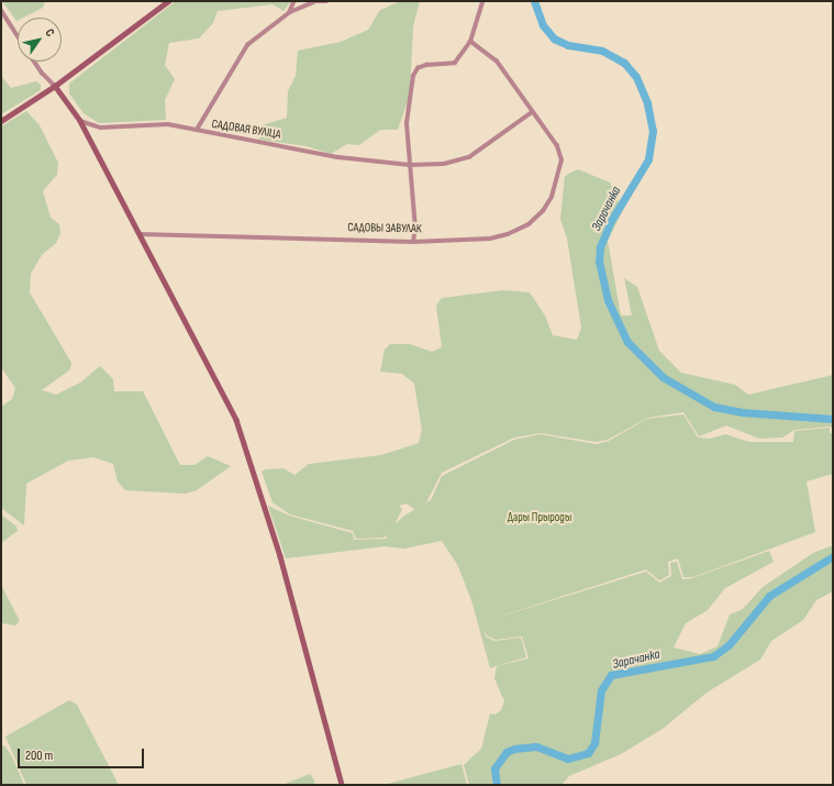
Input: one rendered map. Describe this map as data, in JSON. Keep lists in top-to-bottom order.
{
  "streets": {
    "street": ["САДОВАЯ ВУЛІЦА", "САДОВЫ ЗАВУЛАК"]
  },
  "crossings": [
    ["САДОВАЯ ВУЛІЦА", "САДОВЫ ЗАВУЛАК"]
  ],
  "water": ["Зарачанка"],
  "parks": ["Дары Прыроды"],
  "scale_bar": "200 m",
  "north": "top right"
}
